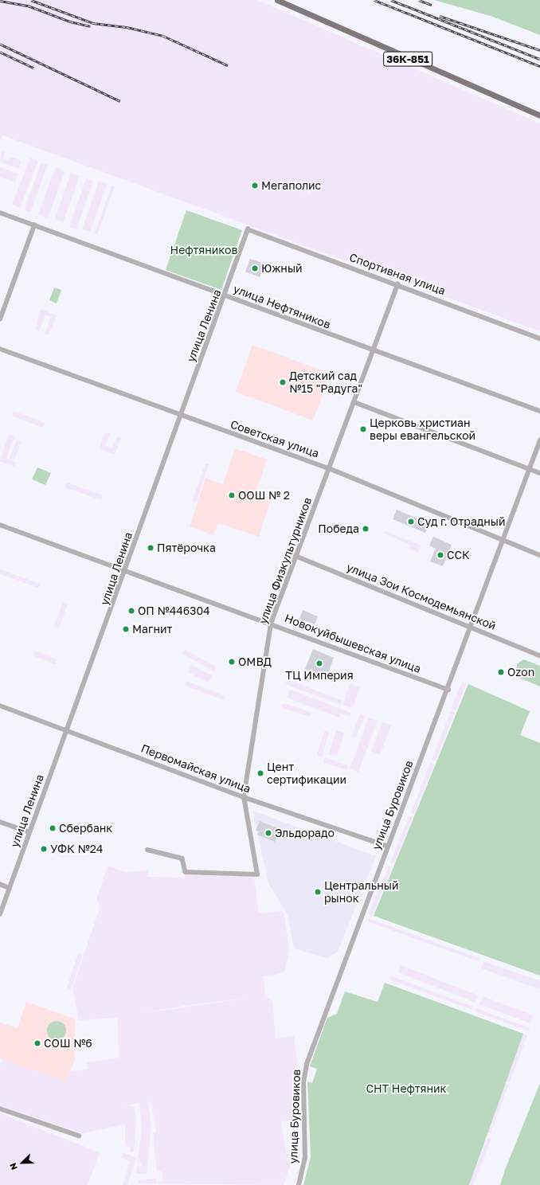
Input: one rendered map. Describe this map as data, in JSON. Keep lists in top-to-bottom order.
{
  "streets": {
    "main road": ["36К-851"],
    "street": [
      "Спортивная улица",
      "улица Нефтяников",
      "улица Ленина",
      "Советская улица",
      "улица Физкультурников",
      "улица Зои Космодемьянской",
      "Новокуйбышевская улица",
      "Первомайская улица",
      "улица Буровиков"
    ]
  },
  "crossings": [
    ["Спортивная улица", "улица Ленина"],
    ["Спортивная улица", "улица Физкультурников"],
    ["улица Нефтяников", "улица Ленина"],
    ["улица Нефтяников", "улица Физкультурников"],
    ["улица Ленина", "Советская улица"],
    ["улица Ленина", "Новокуйбышевская улица"],
    ["улица Ленина", "Первомайская улица"],
    ["Советская улица", "улица Физкультурников"],
    ["Советская улица", "улица Буровиков"],
    ["улица Физкультурников", "улица Зои Космодемьянской"],
    ["улица Физкультурников", "Новокуйбышевская улица"],
    ["улица Физкультурников", "Первомайская улица"],
    ["улица Зои Космодемьянской", "улица Буровиков"],
    ["Новокуйбышевская улица", "улица Буровиков"],
    ["Первомайская улица", "улица Буровиков"]
  ],
  "parks": ["Нефтяников", "СНТ Нефтяник"],
  "places": [
    "Мегаполис",
    "Южный",
    "Детский сад №15 \"Радуга\"",
    "Церковь христиан веры евангельской",
    "ООШ № 2",
    "Суд г. Отрадный",
    "Победа",
    "Пятёрочка",
    "ССК",
    "ОП №446304",
    "Магнит",
    "ОМВД",
    "ТЦ Империя",
    "Ozon",
    "Цент сертификации",
    "Сбербанк",
    "Эльдорадо",
    "УФК №24",
    "Центральный рынок",
    "СОШ №6"
  ],
  "north": "bottom left"
}
